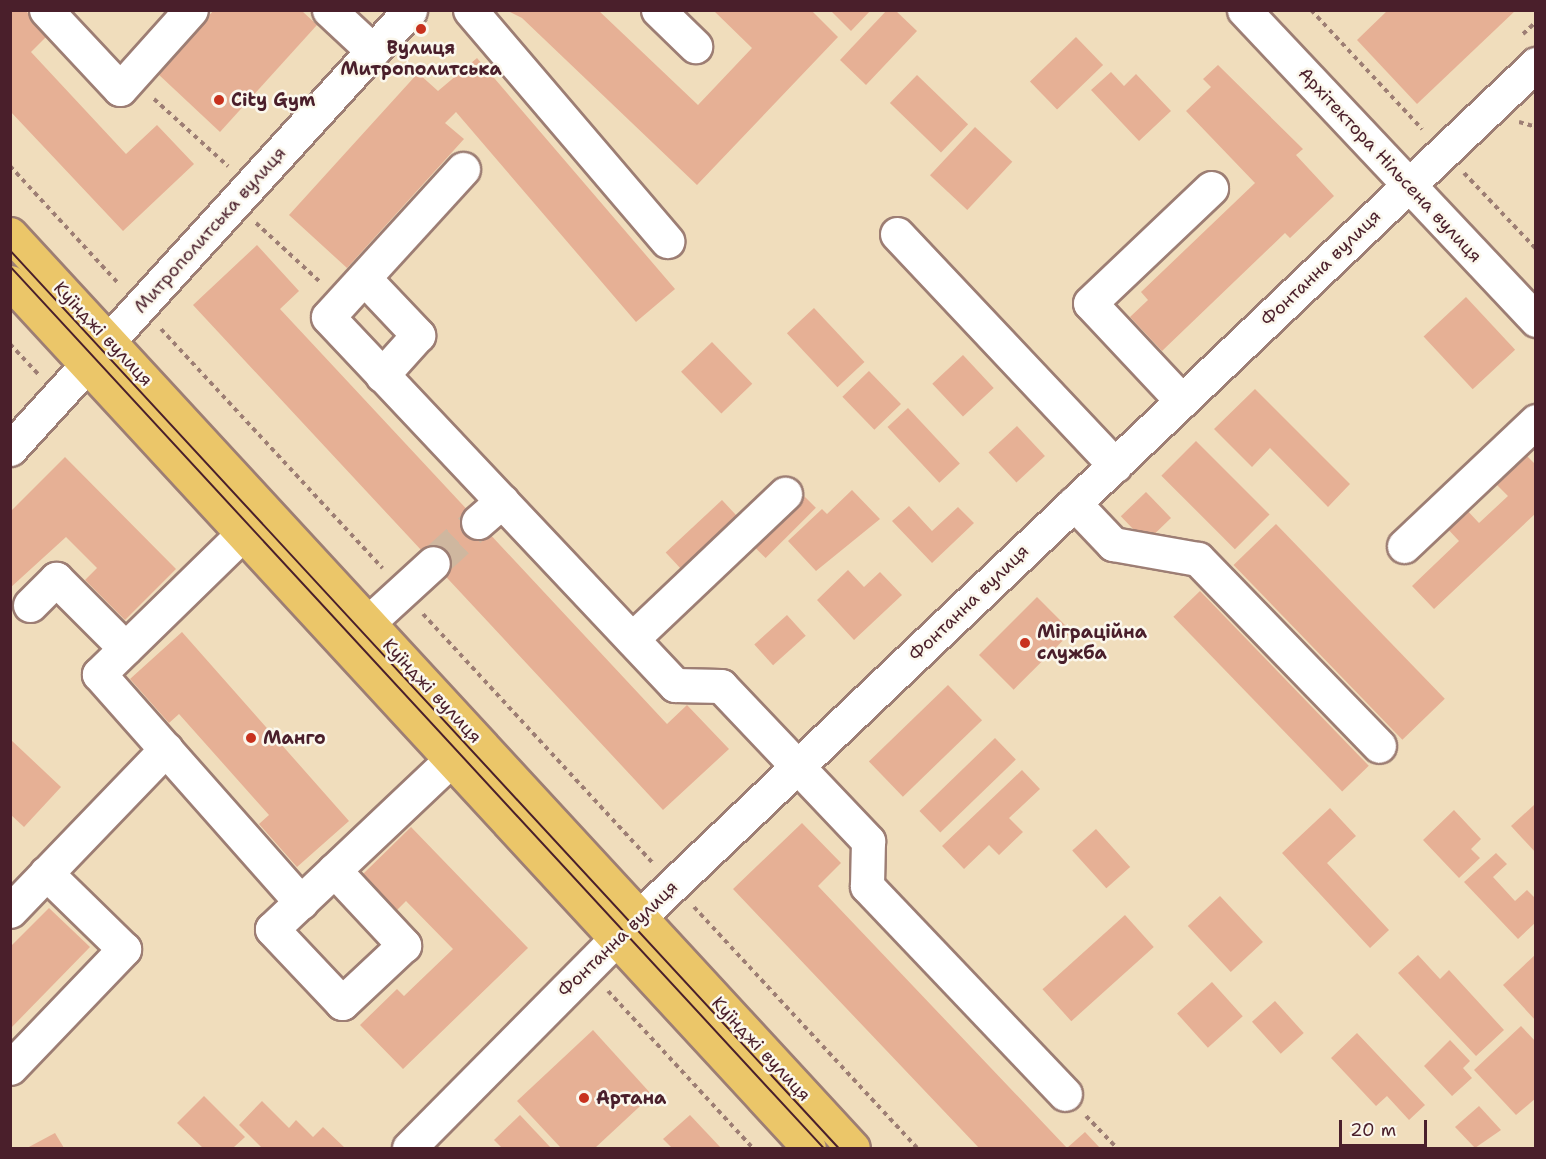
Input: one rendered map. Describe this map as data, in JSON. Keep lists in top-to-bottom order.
{
  "streets": {
    "main road": ["Куїнджі вулиця"],
    "street": ["Архітектора Нільсена вулиця", "Митрополитська вулиця", "Фонтанна вулиця"]
  },
  "crossings": [
    ["Архітектора Нільсена вулиця", "Фонтанна вулиця"],
    ["Митрополитська вулиця", "Куїнджі вулиця"],
    ["Фонтанна вулиця", "Куїнджі вулиця"]
  ],
  "places": [
    "Вулиця Митрополитська",
    "City Gym",
    "Міграційна служба",
    "Манго",
    "Артана"
  ],
  "scale_bar": "20 m"
}
